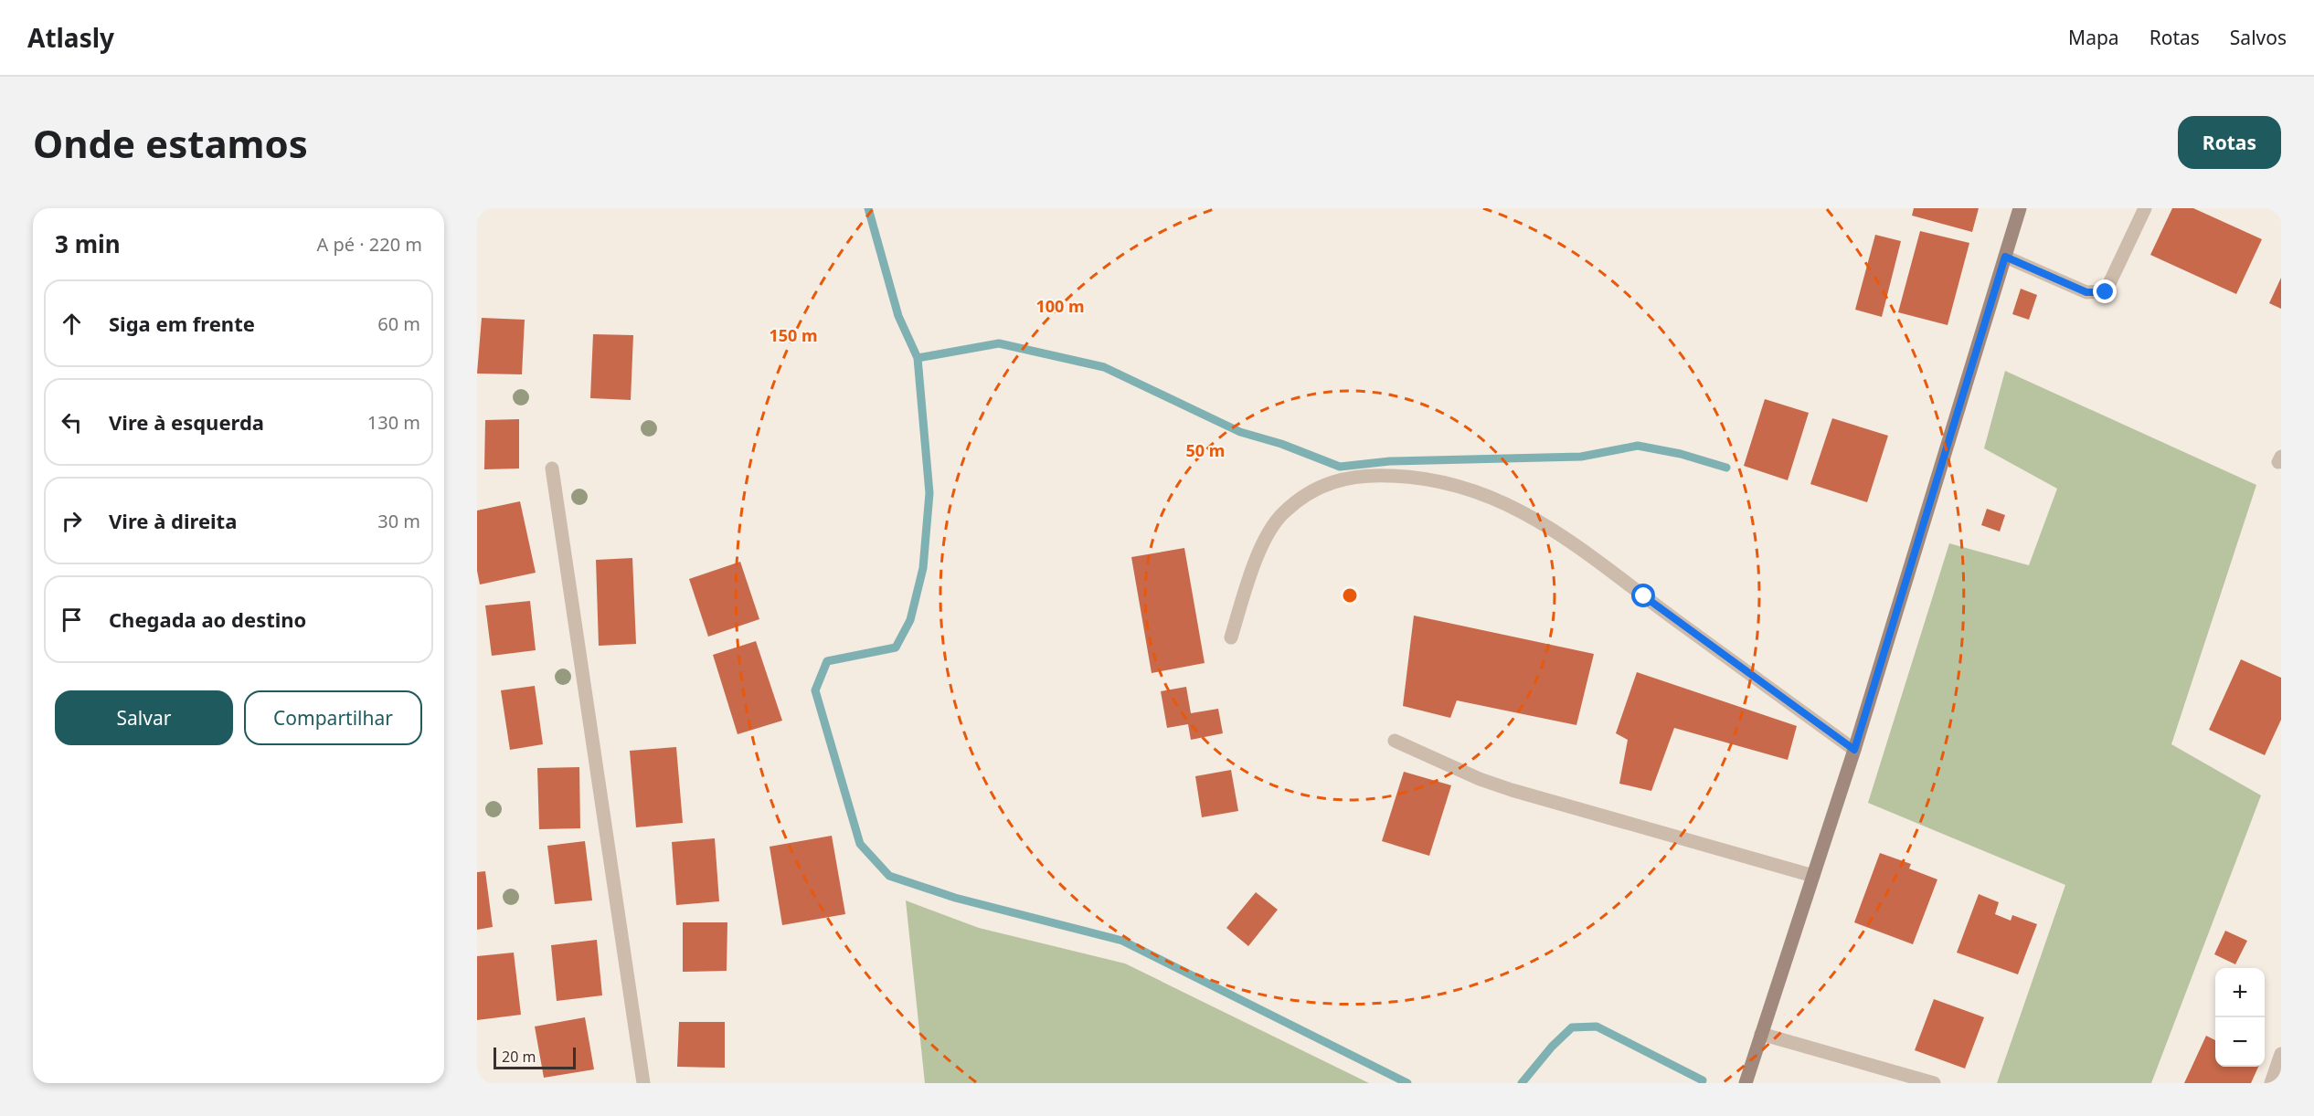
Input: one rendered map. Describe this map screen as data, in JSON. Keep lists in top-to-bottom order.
{
  "scale_bar": "20 m",
  "page": {
    "header": "Atlasly",
    "nav": ["Mapa", "Rotas", "Salvos"],
    "buttons": [
      "Rotas",
      ["Salvar", "Compartilhar"]
    ],
    "title": "Onde estamos",
    "heading": ["3 min", "A pé · 220 m"],
    "list": [
      ["Siga em frente", "60 m"],
      ["Vire à esquerda", "130 m"],
      ["Vire à direita", "30 m"],
      "Chegada ao destino"
    ],
    "map_buttons": ["+", "−"],
    "scale": "20 m"
  },
  "rings": ["100 m", "150 m", "50 m"]
}
